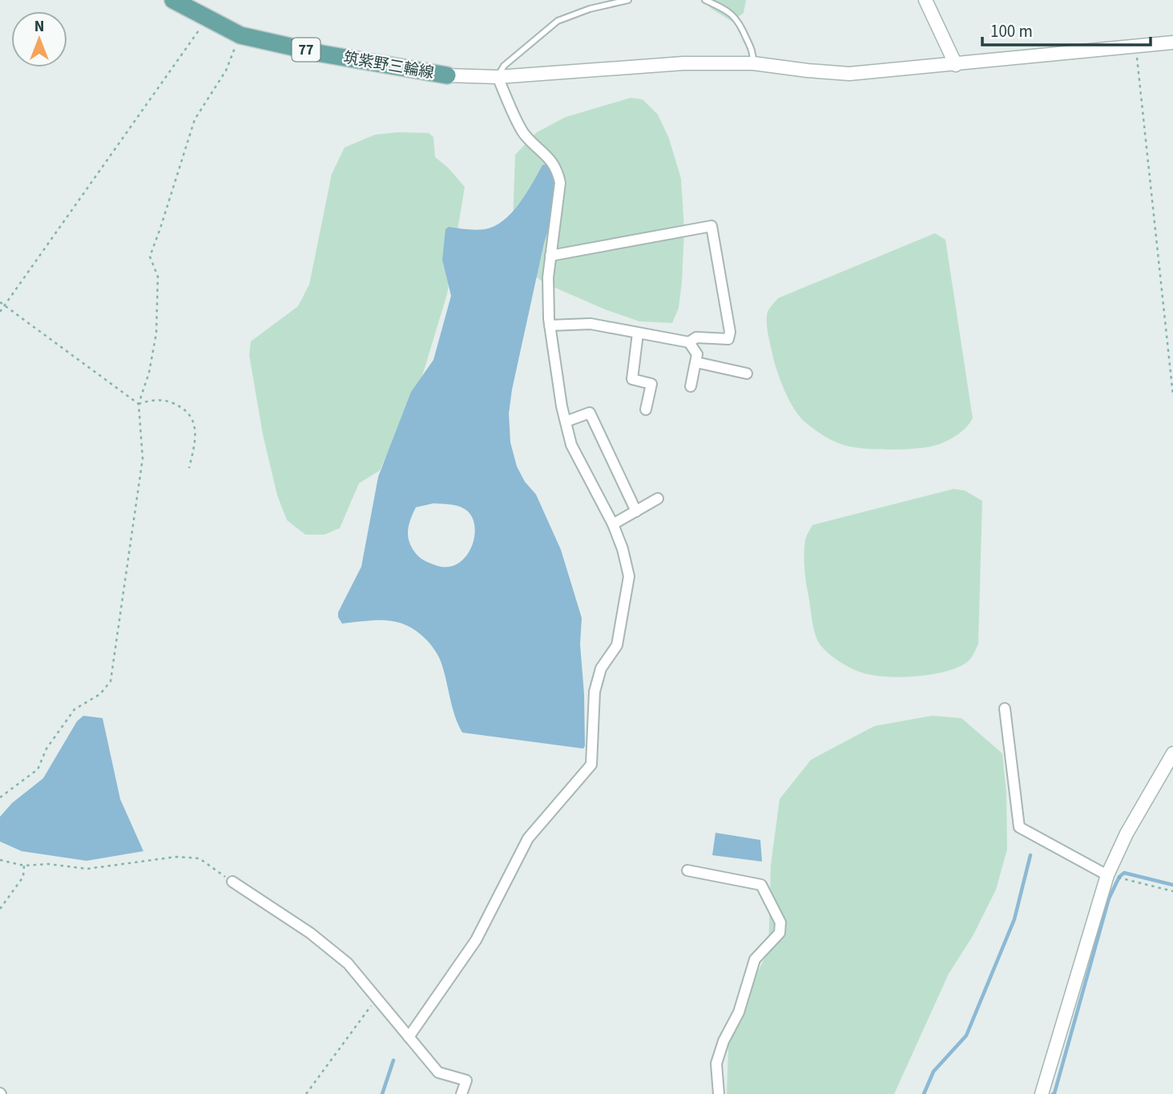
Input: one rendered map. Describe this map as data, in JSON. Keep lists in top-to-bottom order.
{
  "streets": {
    "main road": ["77", "筑紫野三輪線"]
  },
  "scale_bar": "100 m",
  "north": "top"
}
